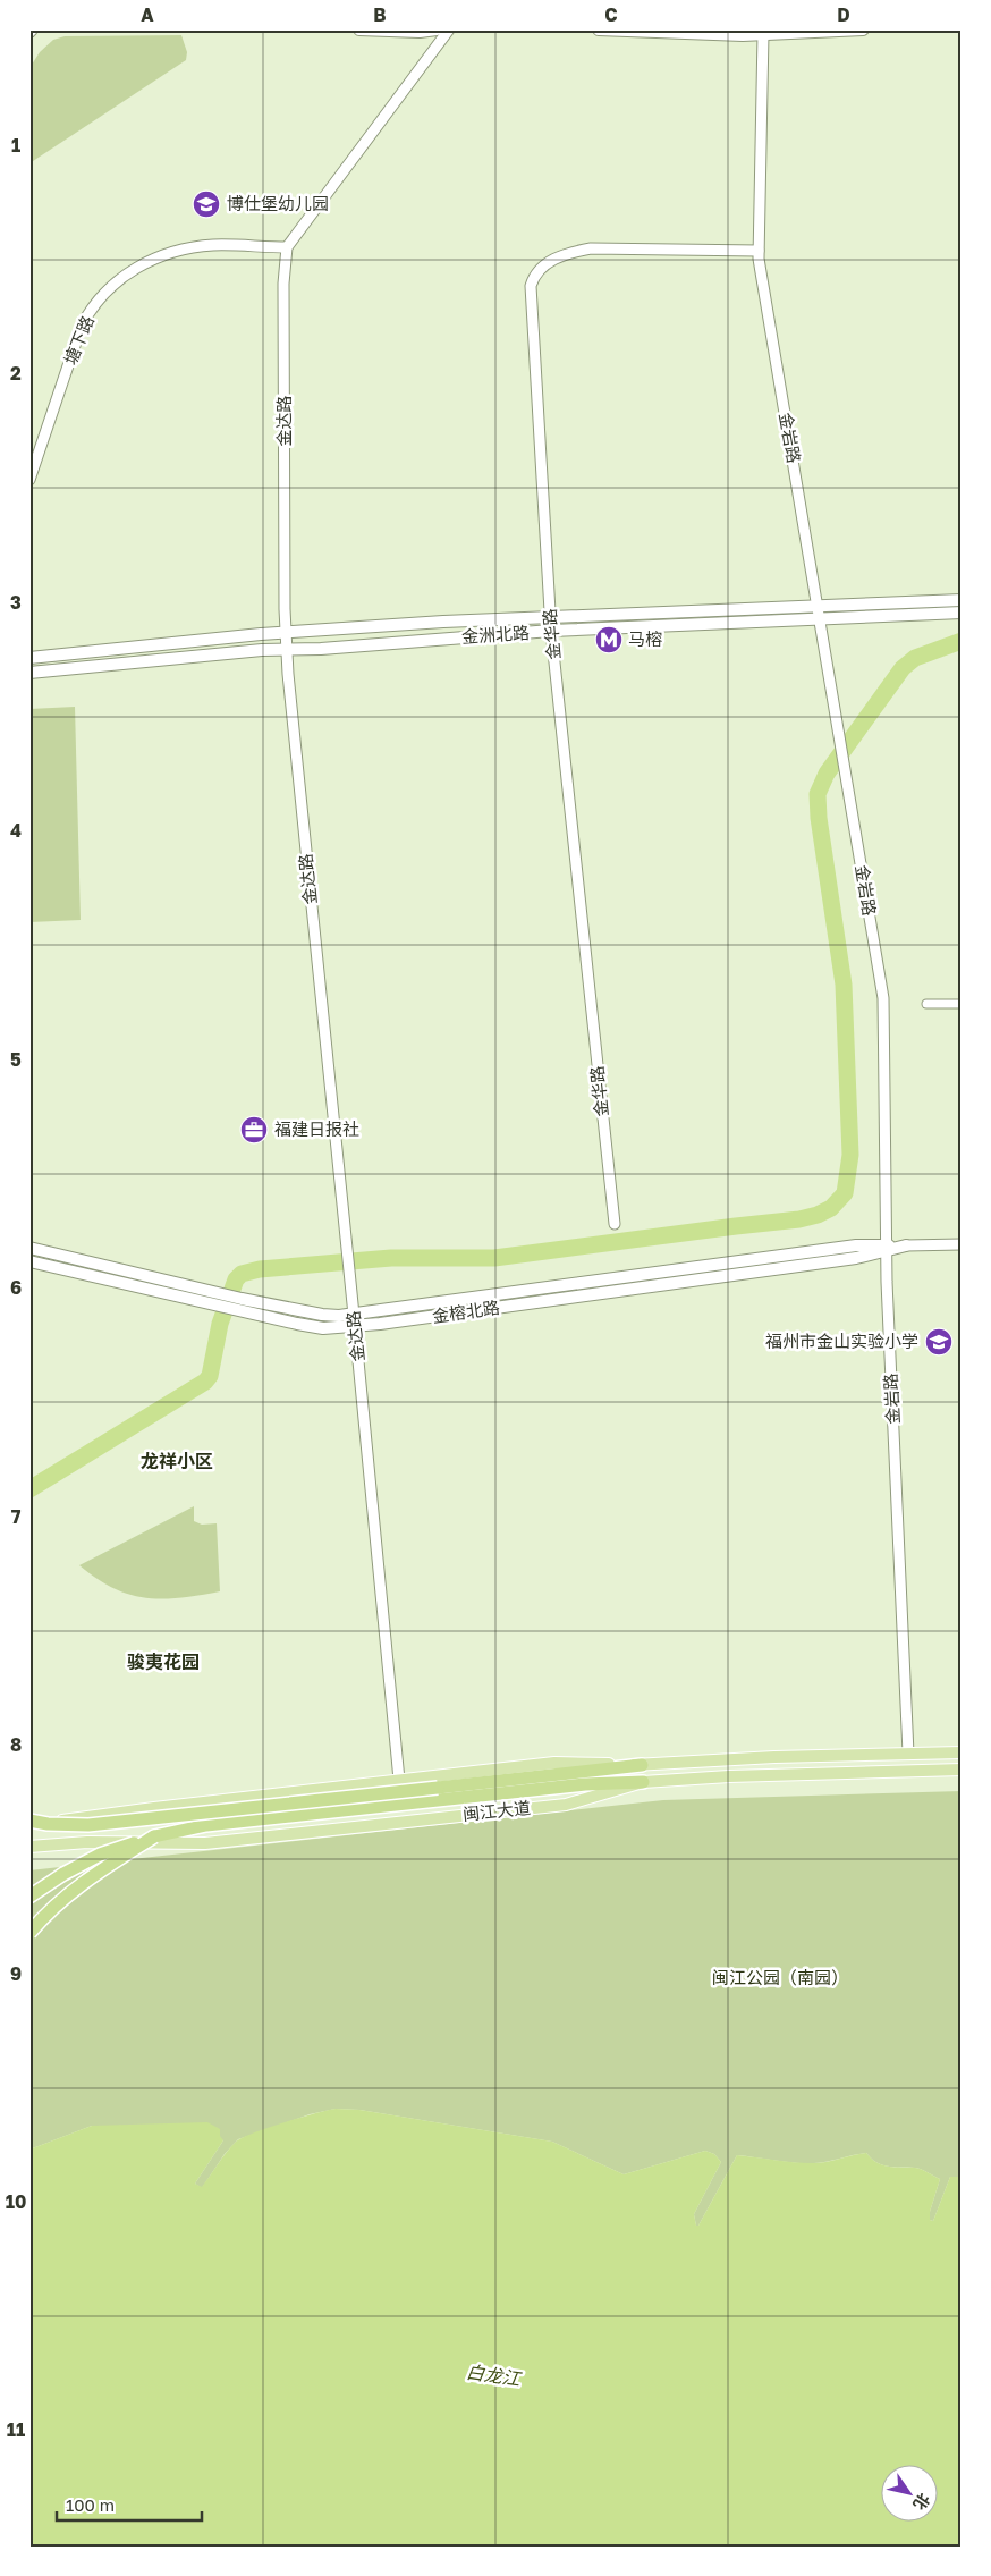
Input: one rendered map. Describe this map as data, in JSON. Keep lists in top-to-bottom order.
{
  "streets": {
    "main road": ["金洲北路", "金榕北路", "闽江大道"],
    "street": [
      "塘下路",
      "金达路",
      "金岩路",
      "金华路"
    ]
  },
  "crossings": [
    ["塘下路", "金达路"],
    ["金达路", "金洲北路"],
    ["金达路", "金榕北路"],
    ["金岩路", "金华路"],
    ["金岩路", "金洲北路"],
    ["金岩路", "金榕北路"],
    ["金华路", "金洲北路"]
  ],
  "districts": ["龙祥小区", "骏夷花园"],
  "water": ["白龙江"],
  "parks": ["闽江公园（南园）"],
  "places": {
    "school or university": ["博仕堡幼儿园", "福州市金山实验小学"],
    "metro station": ["马榕"],
    "office": ["福建日报社"]
  },
  "scale_bar": "100 m",
  "north": "bottom right",
  "grid": {
    "columns": [
      "A",
      "B",
      "C",
      "D"
    ],
    "rows": [
      "1",
      "2",
      "3",
      "4",
      "5",
      "6",
      "7",
      "8",
      "9",
      "10",
      "11"
    ]
  }
}
